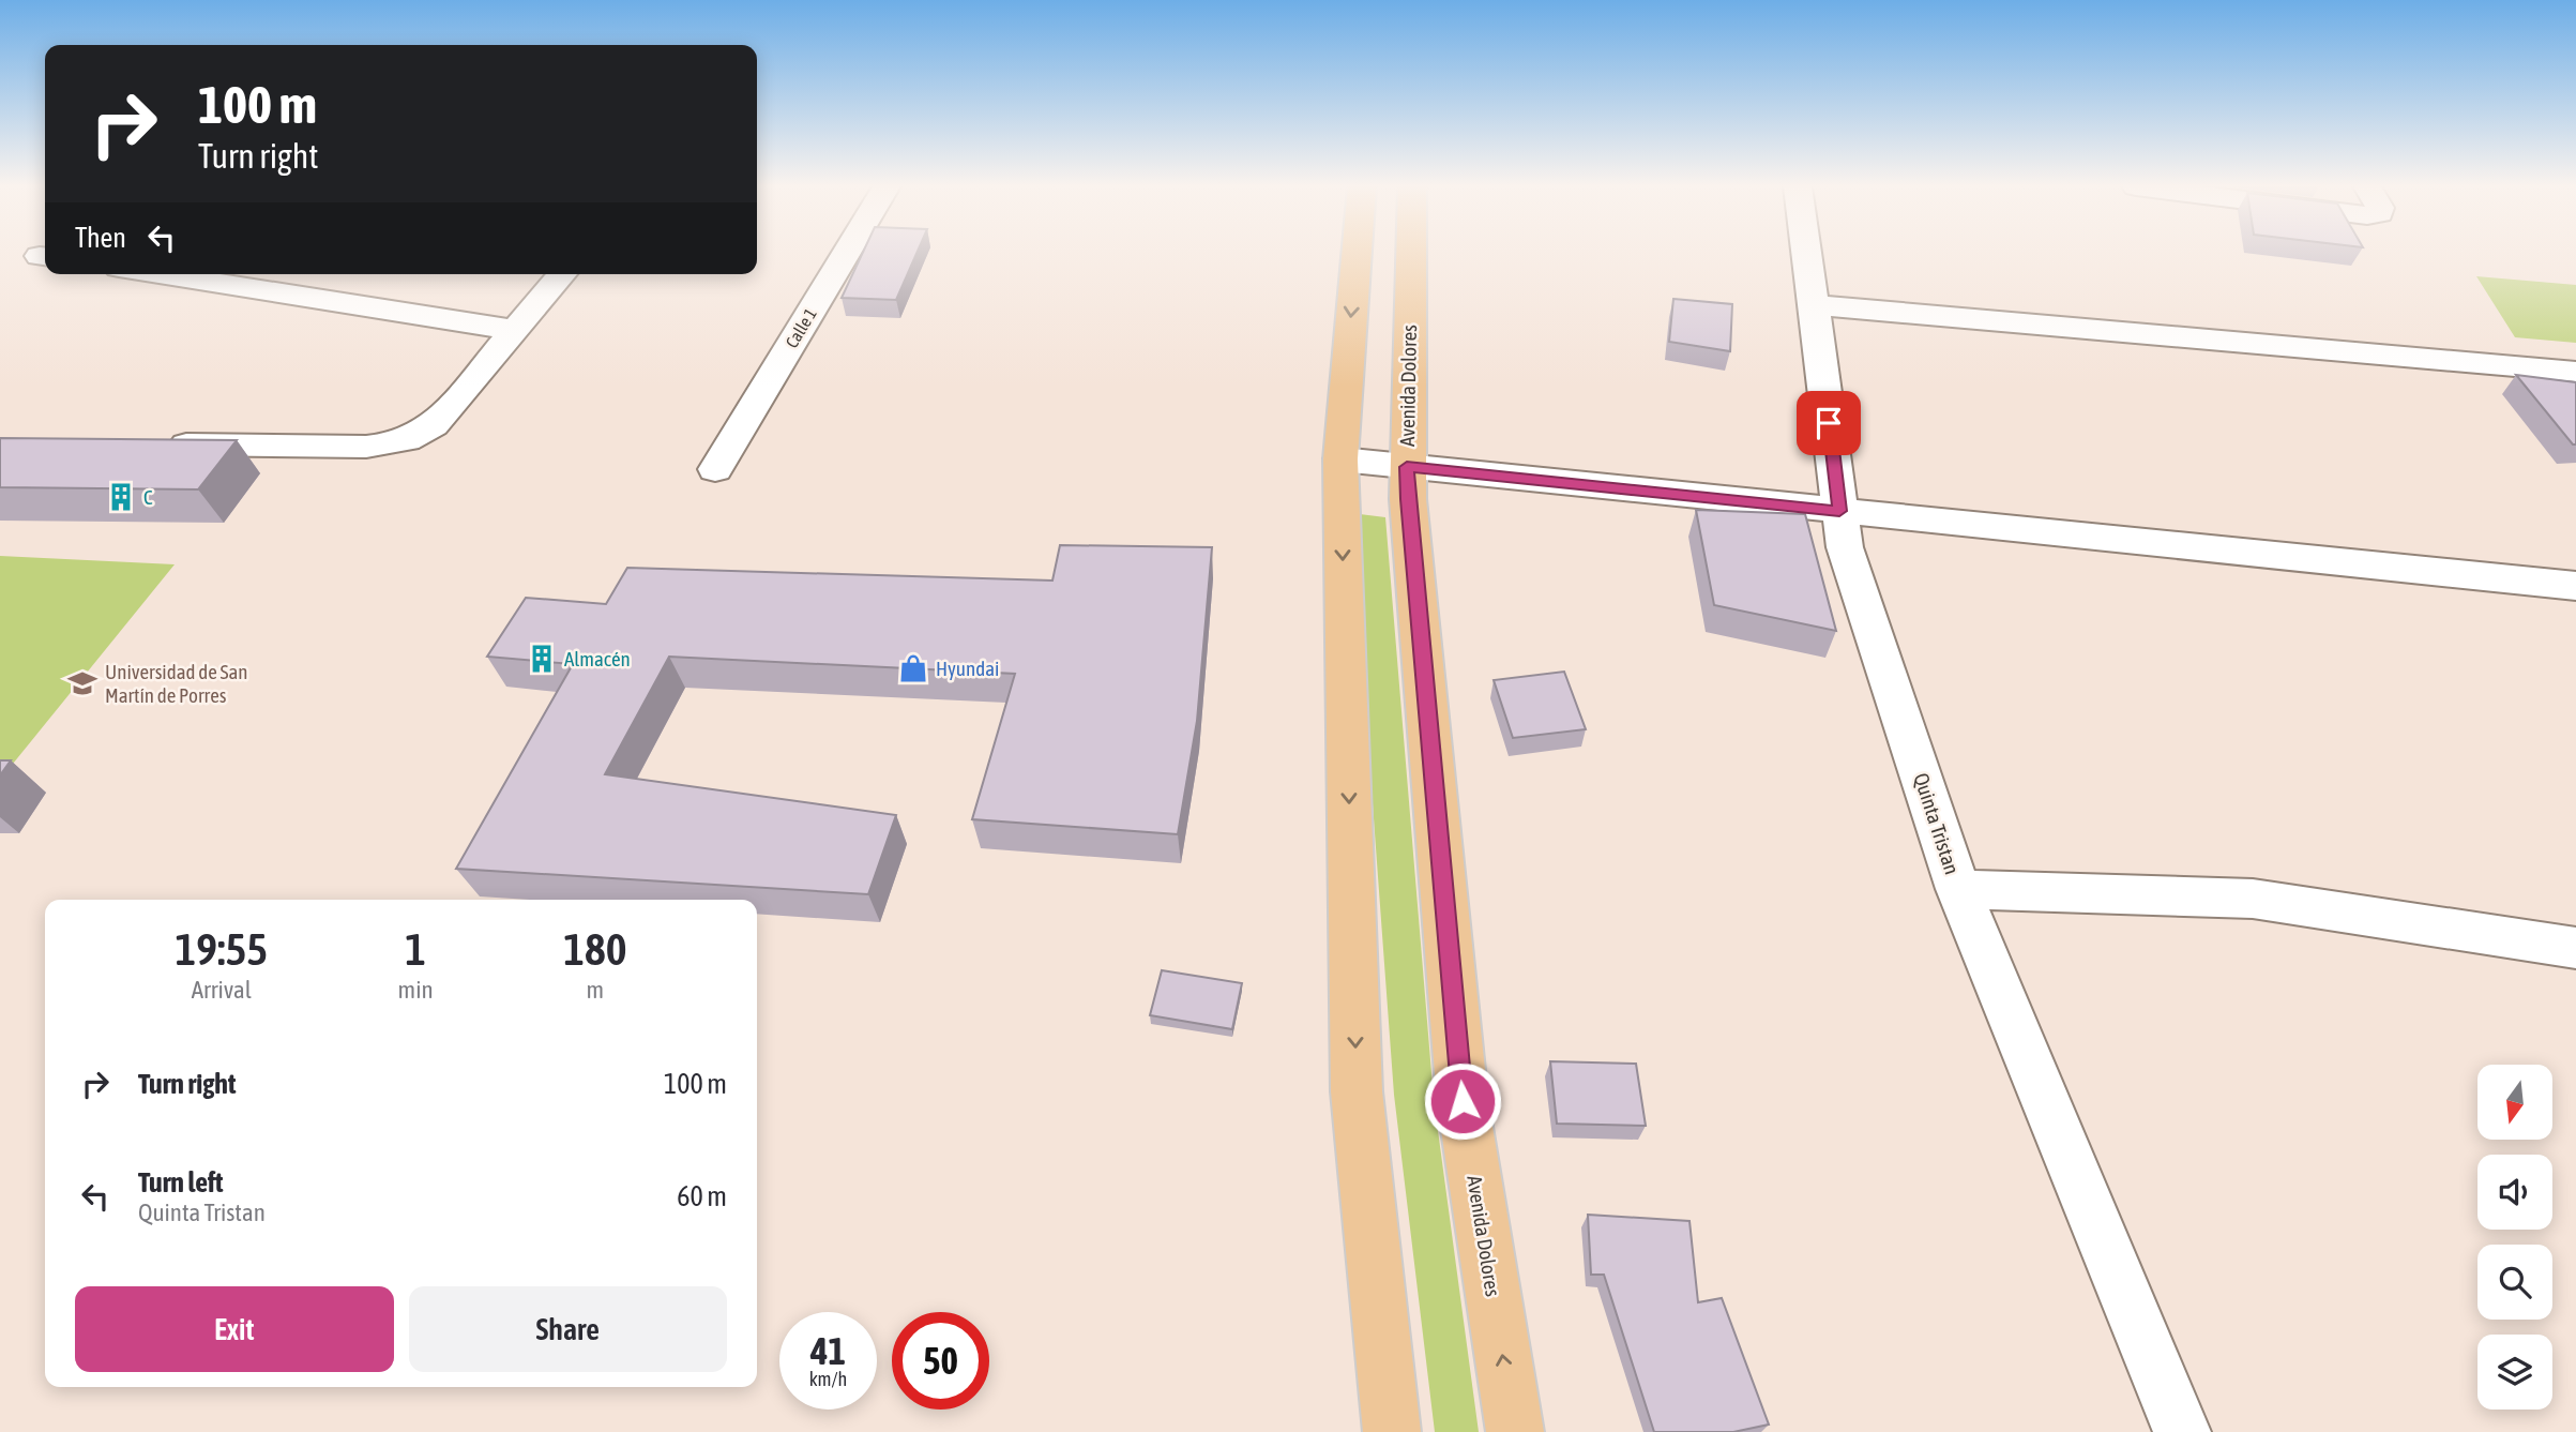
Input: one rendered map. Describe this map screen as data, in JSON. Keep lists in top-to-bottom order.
{
  "streets": {
    "main road": ["Avenida Dolores"],
    "street": ["Calle 1", "Quinta Tristan"]
  },
  "places": {
    "building": ["C", "Almacén"],
    "shop": ["Hyundai"],
    "school or university": ["Universidad de San Martín de Porres"]
  },
  "north": "bottom",
  "page": {
    "turn": ["100 m", "Turn right"],
    "then": "Then",
    "eta": [
      "19:55",
      "Arrival",
      "1",
      "min",
      "180",
      "m"
    ],
    "list": [
      {
        "name": "Turn right",
        "value": "100 m"
      },
      {
        "name": "Turn left",
        "note": "Quinta Tristan",
        "value": "60 m"
      }
    ],
    "buttons": ["Exit", "Share"],
    "speed": "41 km/h",
    "limit": "50"
  }
}
